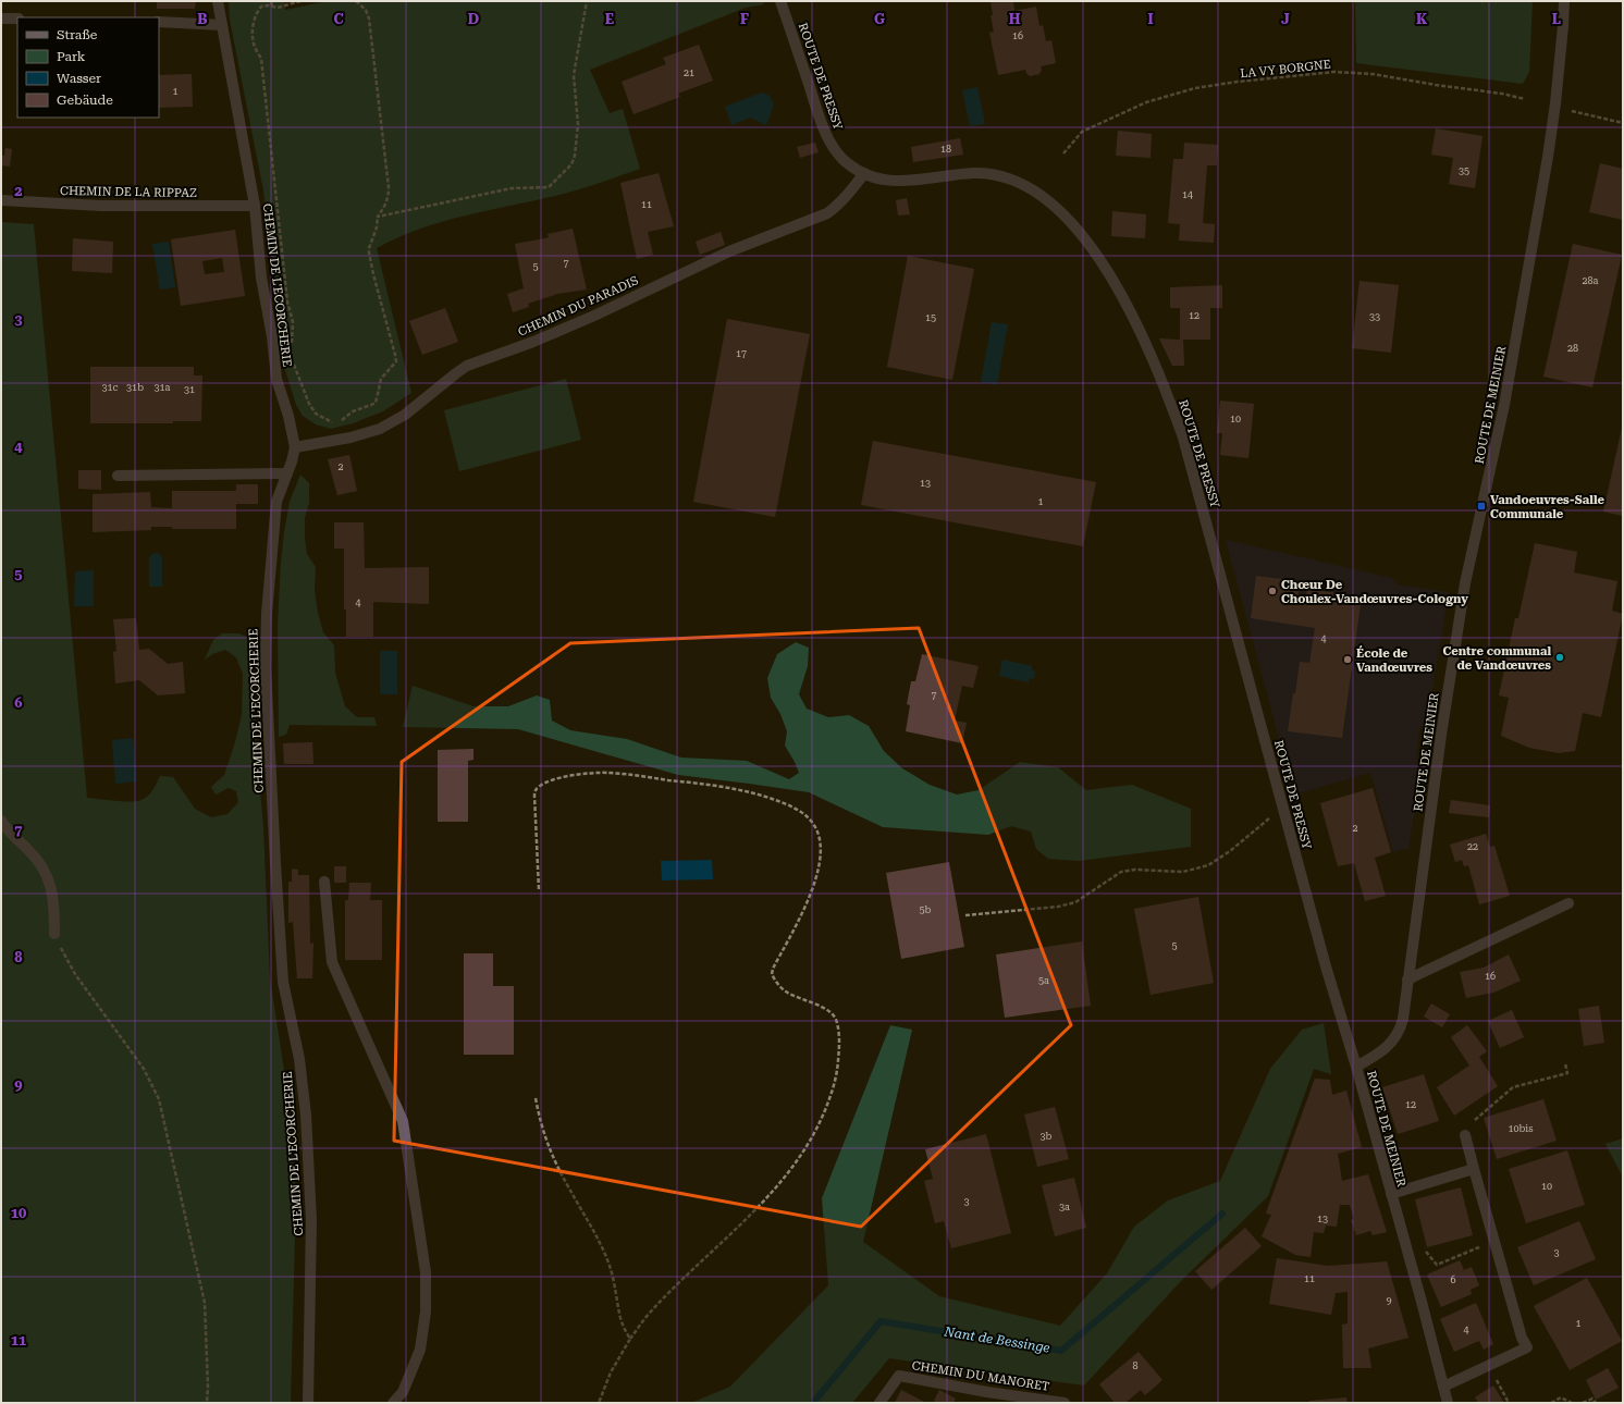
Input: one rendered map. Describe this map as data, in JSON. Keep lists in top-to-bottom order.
{
  "streets": {
    "street": [
      "ROUTE DE PRESSY",
      "CHEMIN DE LA RIPPAZ",
      "CHEMIN DE L'ECORCHERIE",
      "CHEMIN DU PARADIS",
      "ROUTE DE MEINIER",
      "CHEMIN DU MANORET"
    ],
    "path": ["LA VY BORGNE"]
  },
  "crossings": [
    ["ROUTE DE PRESSY", "CHEMIN DU PARADIS"],
    ["ROUTE DE PRESSY", "ROUTE DE MEINIER"],
    ["CHEMIN DE LA RIPPAZ", "CHEMIN DE L'ECORCHERIE"],
    ["CHEMIN DE L'ECORCHERIE", "CHEMIN DU PARADIS"]
  ],
  "water": ["Nant de Bessinge"],
  "places": {
    "transit": ["Vandoeuvres-Salle Communale"],
    "other": ["Chœur De Choulex-Vandœuvres-Cologny", "Centre communal de Vandœuvres", "École de Vandœuvres"]
  },
  "house_numbers": [
    "16",
    "21",
    "1",
    "18",
    "35",
    "14",
    "11",
    "7",
    "5",
    "28a",
    "12",
    "33",
    "15",
    "28",
    "17",
    "31c",
    "31b",
    "31a",
    "31",
    "10",
    "2",
    "13",
    "1",
    "4",
    "4",
    "7",
    "2",
    "22",
    "5b",
    "5",
    "16",
    "5a",
    "12",
    "10bis",
    "3b",
    "10",
    "3",
    "3a",
    "13",
    "3",
    "11",
    "6",
    "9",
    "1",
    "4",
    "8"
  ],
  "legend": [
    "Straße",
    "Park",
    "Wasser",
    "Gebäude"
  ],
  "grid": {
    "columns": [
      "B",
      "C",
      "D",
      "E",
      "F",
      "G",
      "H",
      "I",
      "J",
      "K",
      "L"
    ],
    "rows": [
      "2",
      "3",
      "4",
      "5",
      "6",
      "7",
      "8",
      "9",
      "10",
      "11"
    ]
  }
}
